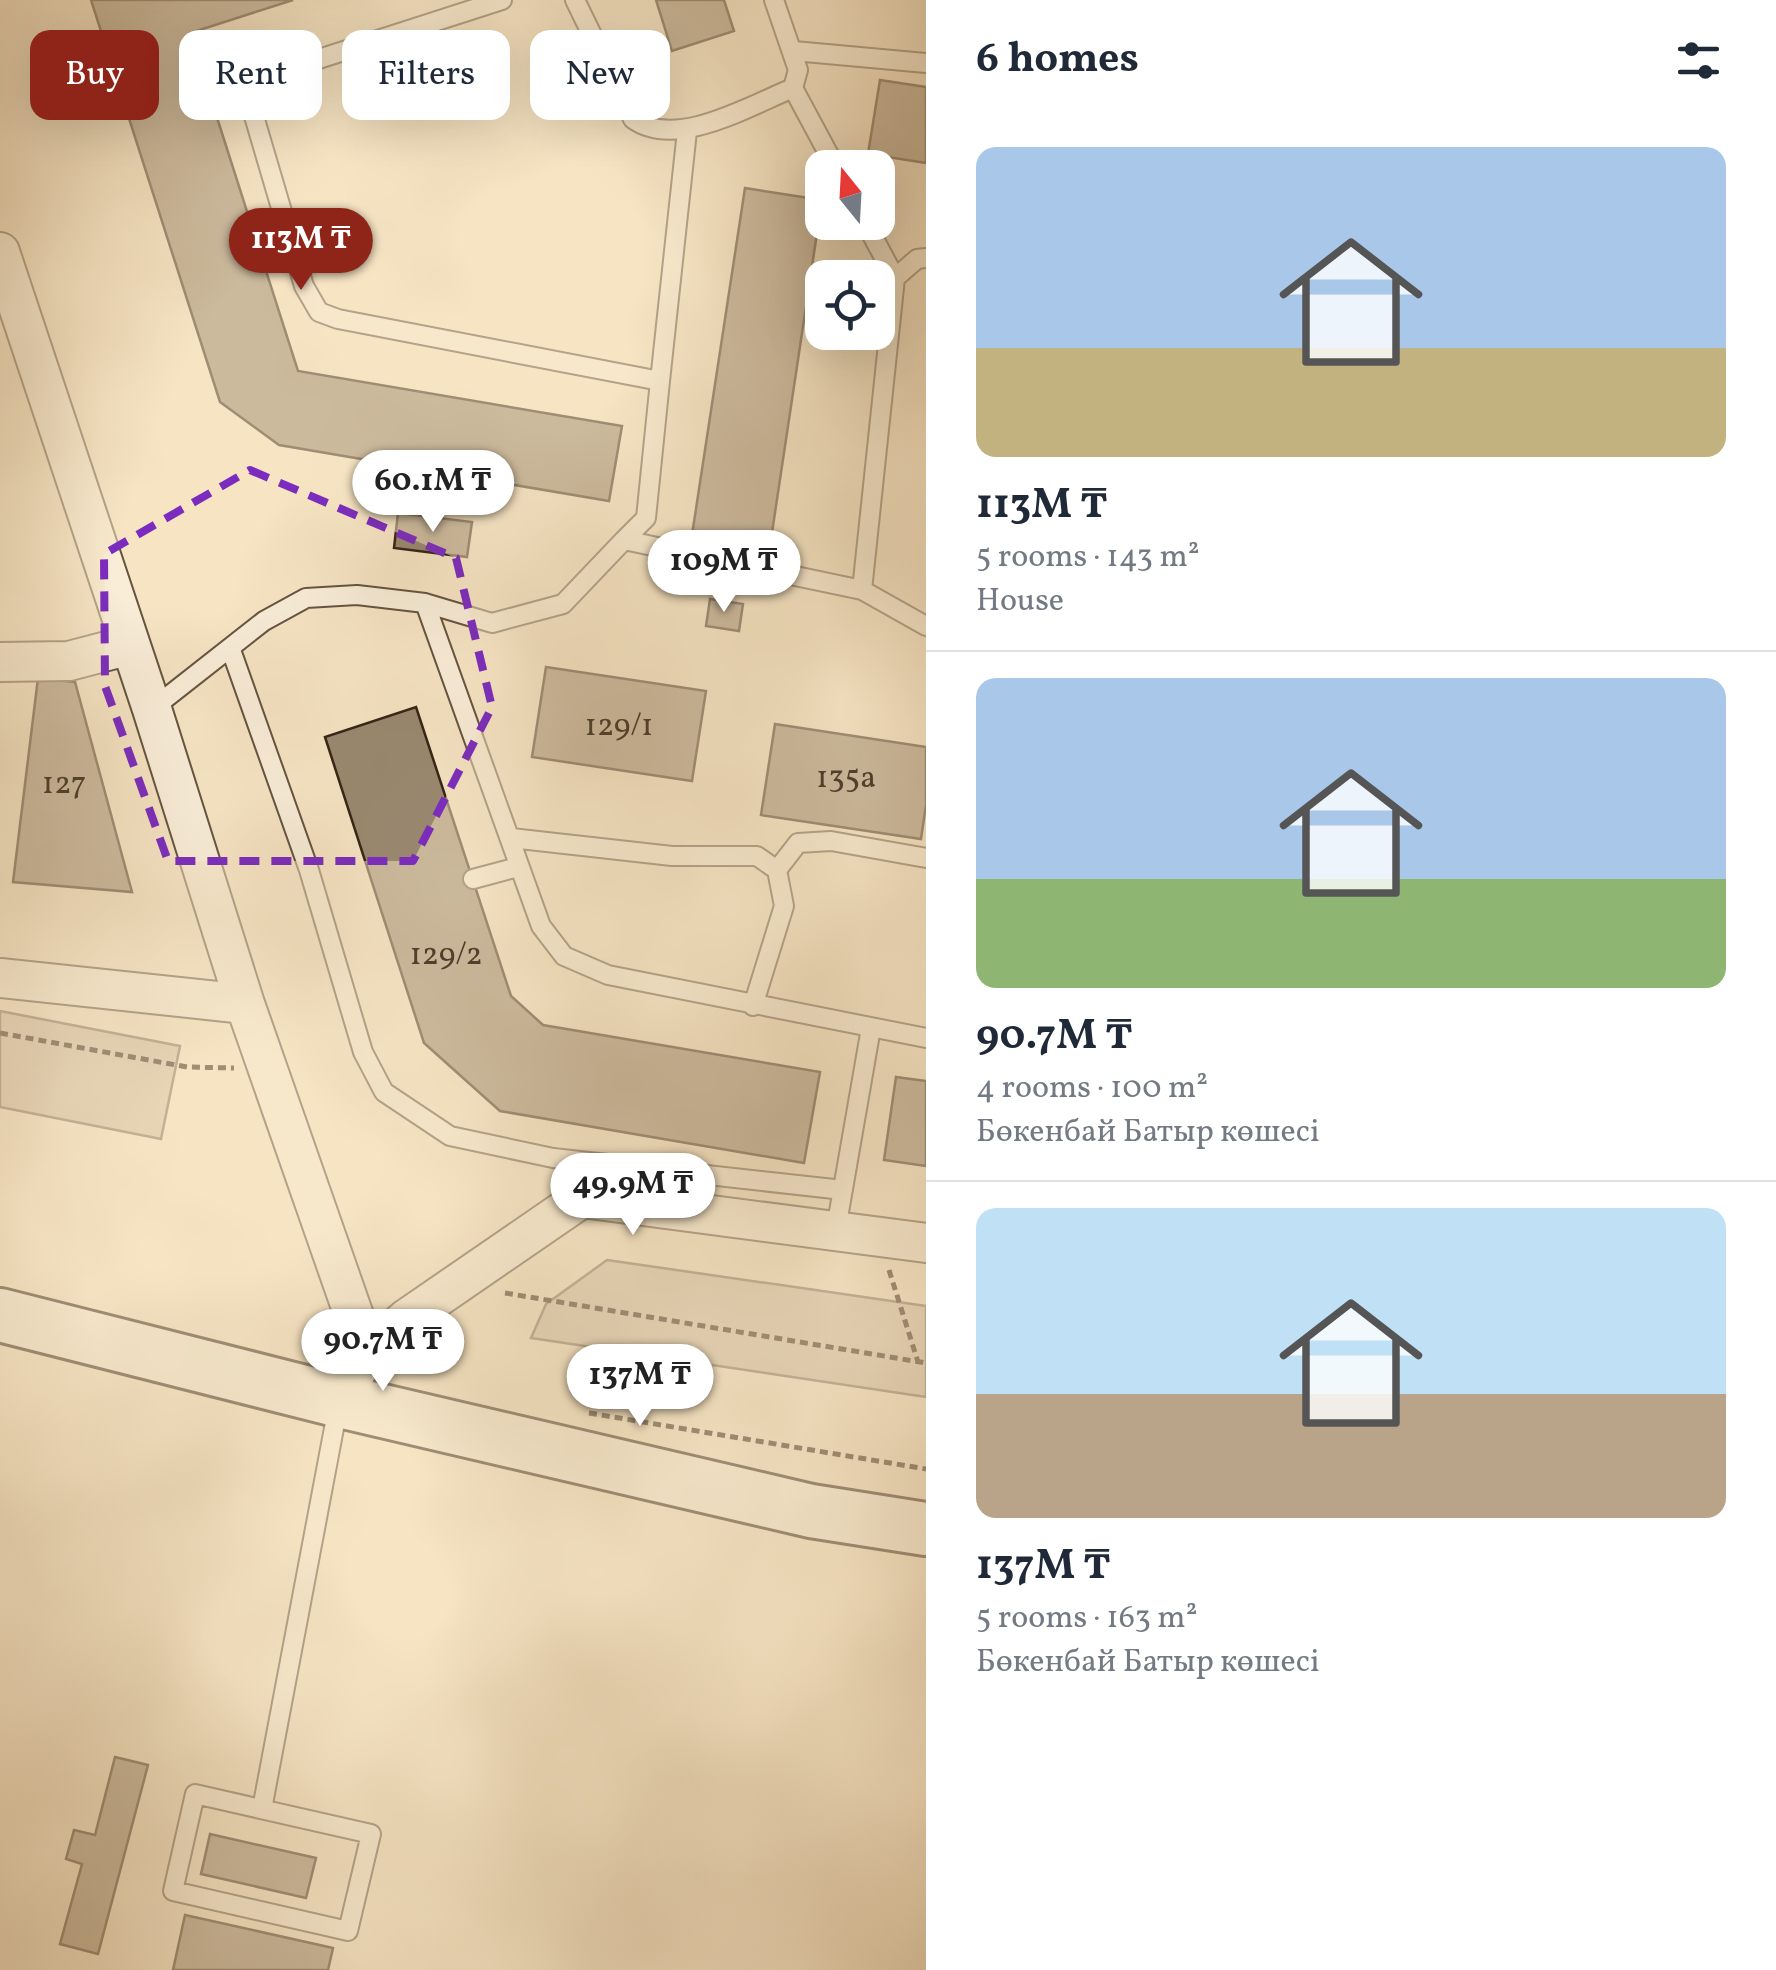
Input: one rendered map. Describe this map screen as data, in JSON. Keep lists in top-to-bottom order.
{
  "house_numbers": [
    "129/1",
    "135а",
    "127",
    "129/2"
  ],
  "north": "top",
  "page": {
    "heading": "6 homes",
    "chip": [
      "Buy",
      "Rent",
      "Filters",
      "New"
    ],
    "list": [
      {
        "name": "113M ₸",
        "note": "5 rooms · 143 m² · House"
      },
      {
        "name": "90.7M ₸",
        "note": "4 rooms · 100 m² · Бөкенбай Батыр көшесі"
      },
      {
        "name": "137M ₸",
        "note": "5 rooms · 163 m² · Бөкенбай Батыр көшесі"
      }
    ],
    "price": [
      "113M ₸",
      "60.1M ₸",
      "109M ₸",
      "49.9M ₸",
      "90.7M ₸",
      "137M ₸"
    ]
  }
}
